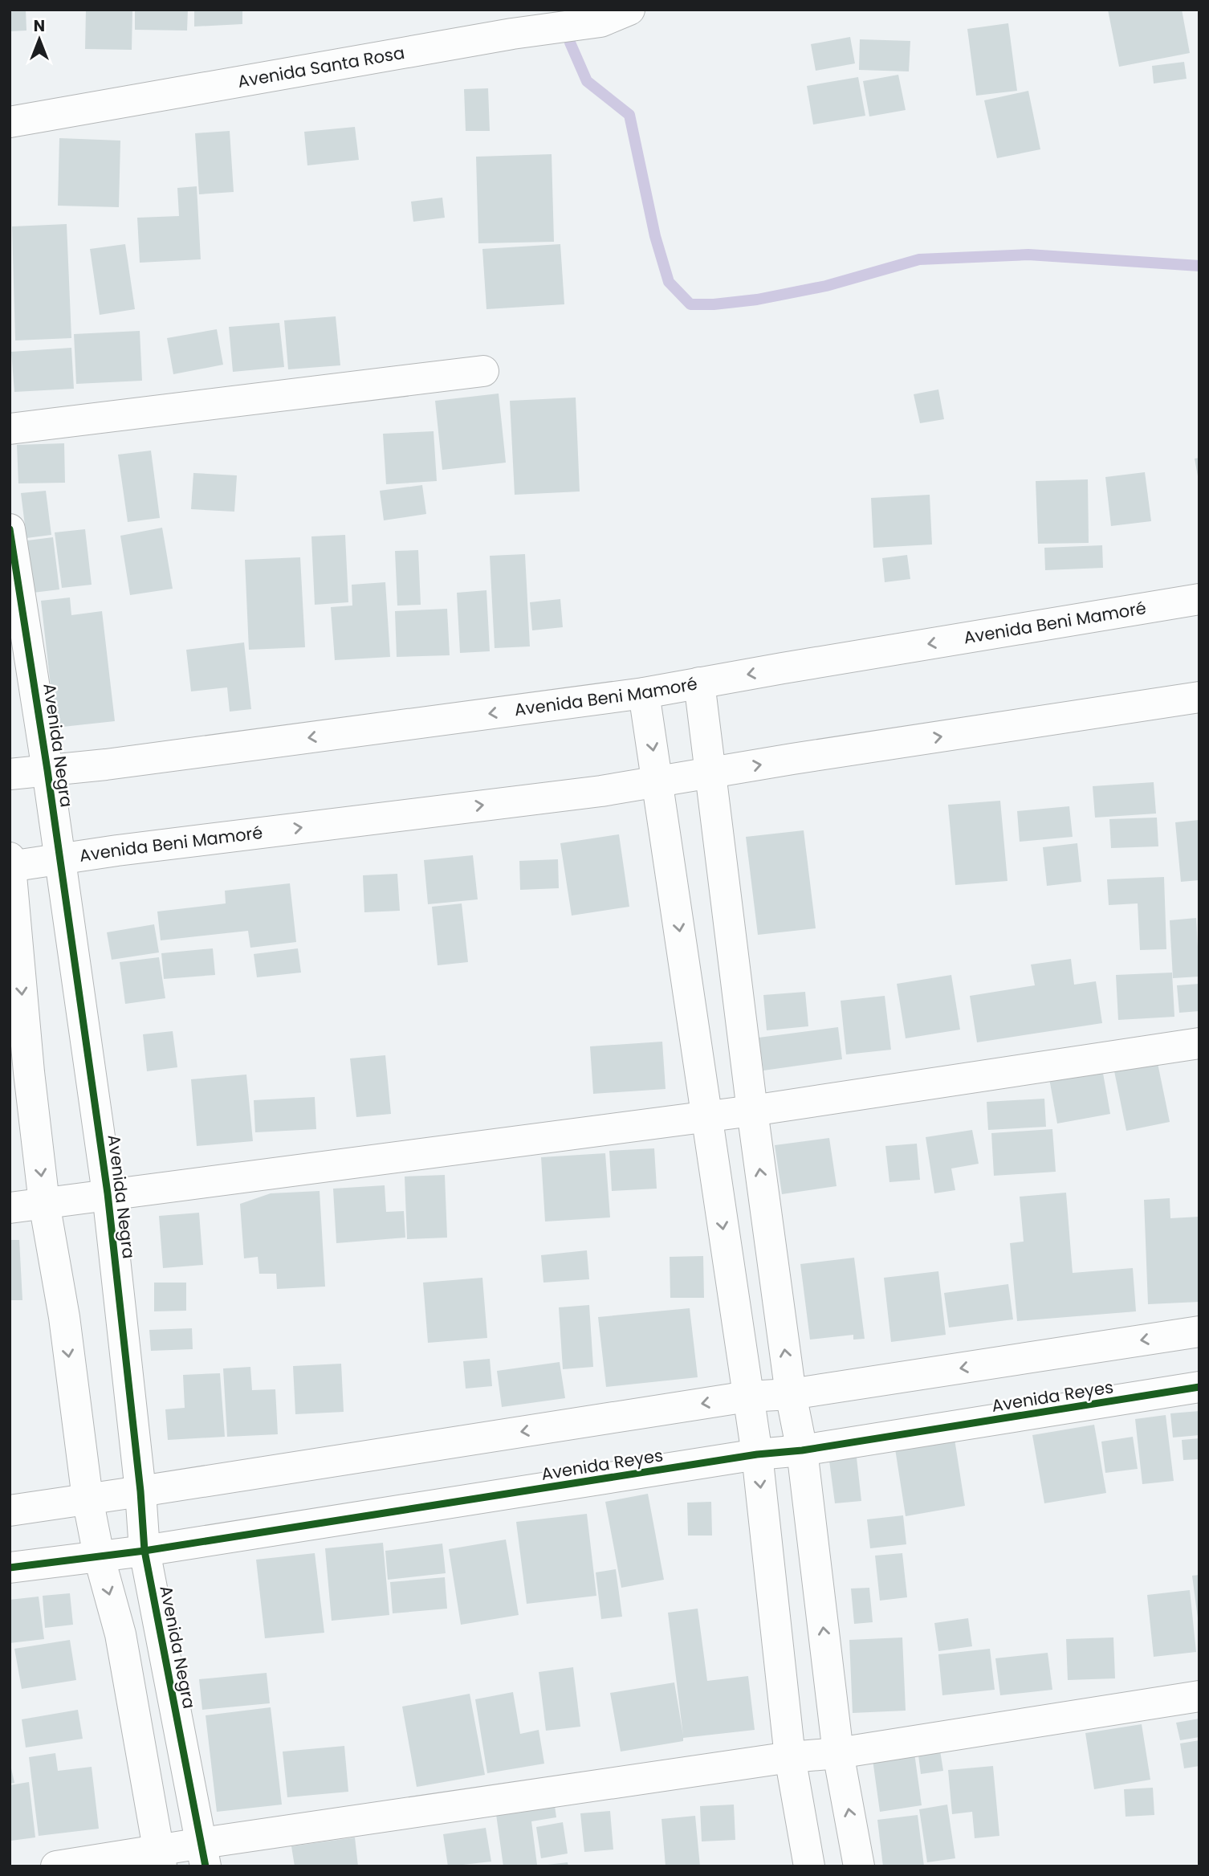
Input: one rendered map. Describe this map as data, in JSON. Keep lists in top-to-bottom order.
{
  "streets": {
    "street": [
      "Avenida Santa Rosa",
      "Avenida Beni Mamoré",
      "Avenida Negra",
      "Avenida Reyes"
    ]
  },
  "crossings": [
    ["Avenida Beni Mamoré", "Avenida Negra"],
    ["Avenida Negra", "Avenida Reyes"]
  ],
  "north": "top"
}
